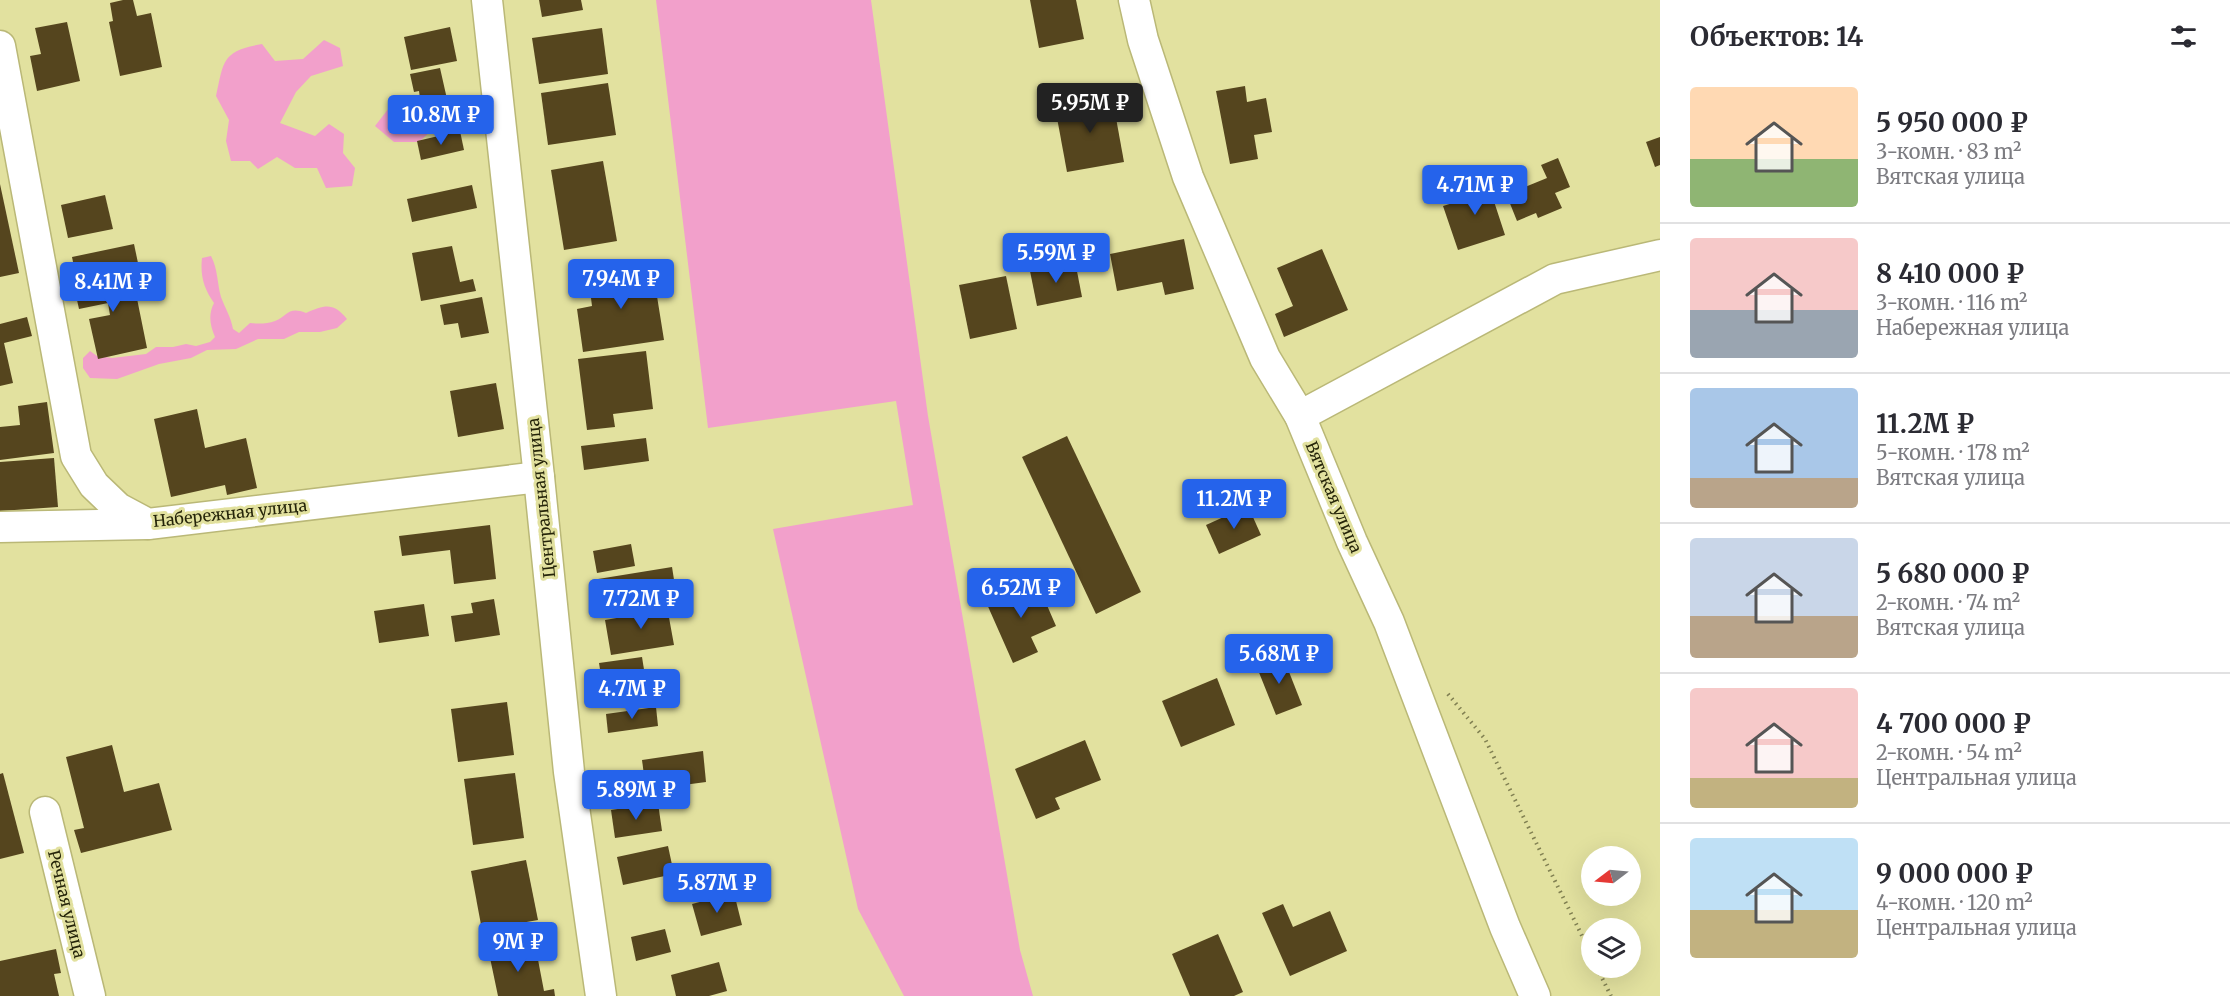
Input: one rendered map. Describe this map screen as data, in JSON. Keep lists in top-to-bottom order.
{
  "streets": {
    "street": [
      "Вятская улица",
      "Центральная улица",
      "Набережная улица",
      "Речная улица"
    ]
  },
  "crossings": [
    ["Центральная улица", "Набережная улица"]
  ],
  "north": "left",
  "page": {
    "heading": "Объектов: 14",
    "list": [
      {
        "name": "5 950 000 ₽",
        "note": "3-комн. · 83 m² · Вятская улица"
      },
      {
        "name": "8 410 000 ₽",
        "note": "3-комн. · 116 m² · Набережная улица"
      },
      {
        "name": "11.2M ₽",
        "note": "5-комн. · 178 m² · Вятская улица"
      },
      {
        "name": "5 680 000 ₽",
        "note": "2-комн. · 74 m² · Вятская улица"
      },
      {
        "name": "4 700 000 ₽",
        "note": "2-комн. · 54 m² · Центральная улица"
      },
      {
        "name": "9 000 000 ₽",
        "note": "4-комн. · 120 m² · Центральная улица"
      }
    ],
    "price": [
      "5.95M ₽",
      "10.8M ₽",
      "4.71M ₽",
      "5.59M ₽",
      "7.94M ₽",
      "8.41M ₽",
      "11.2M ₽",
      "6.52M ₽",
      "7.72M ₽",
      "5.68M ₽",
      "4.7M ₽",
      "5.89M ₽",
      "5.87M ₽",
      "9M ₽"
    ]
  }
}
